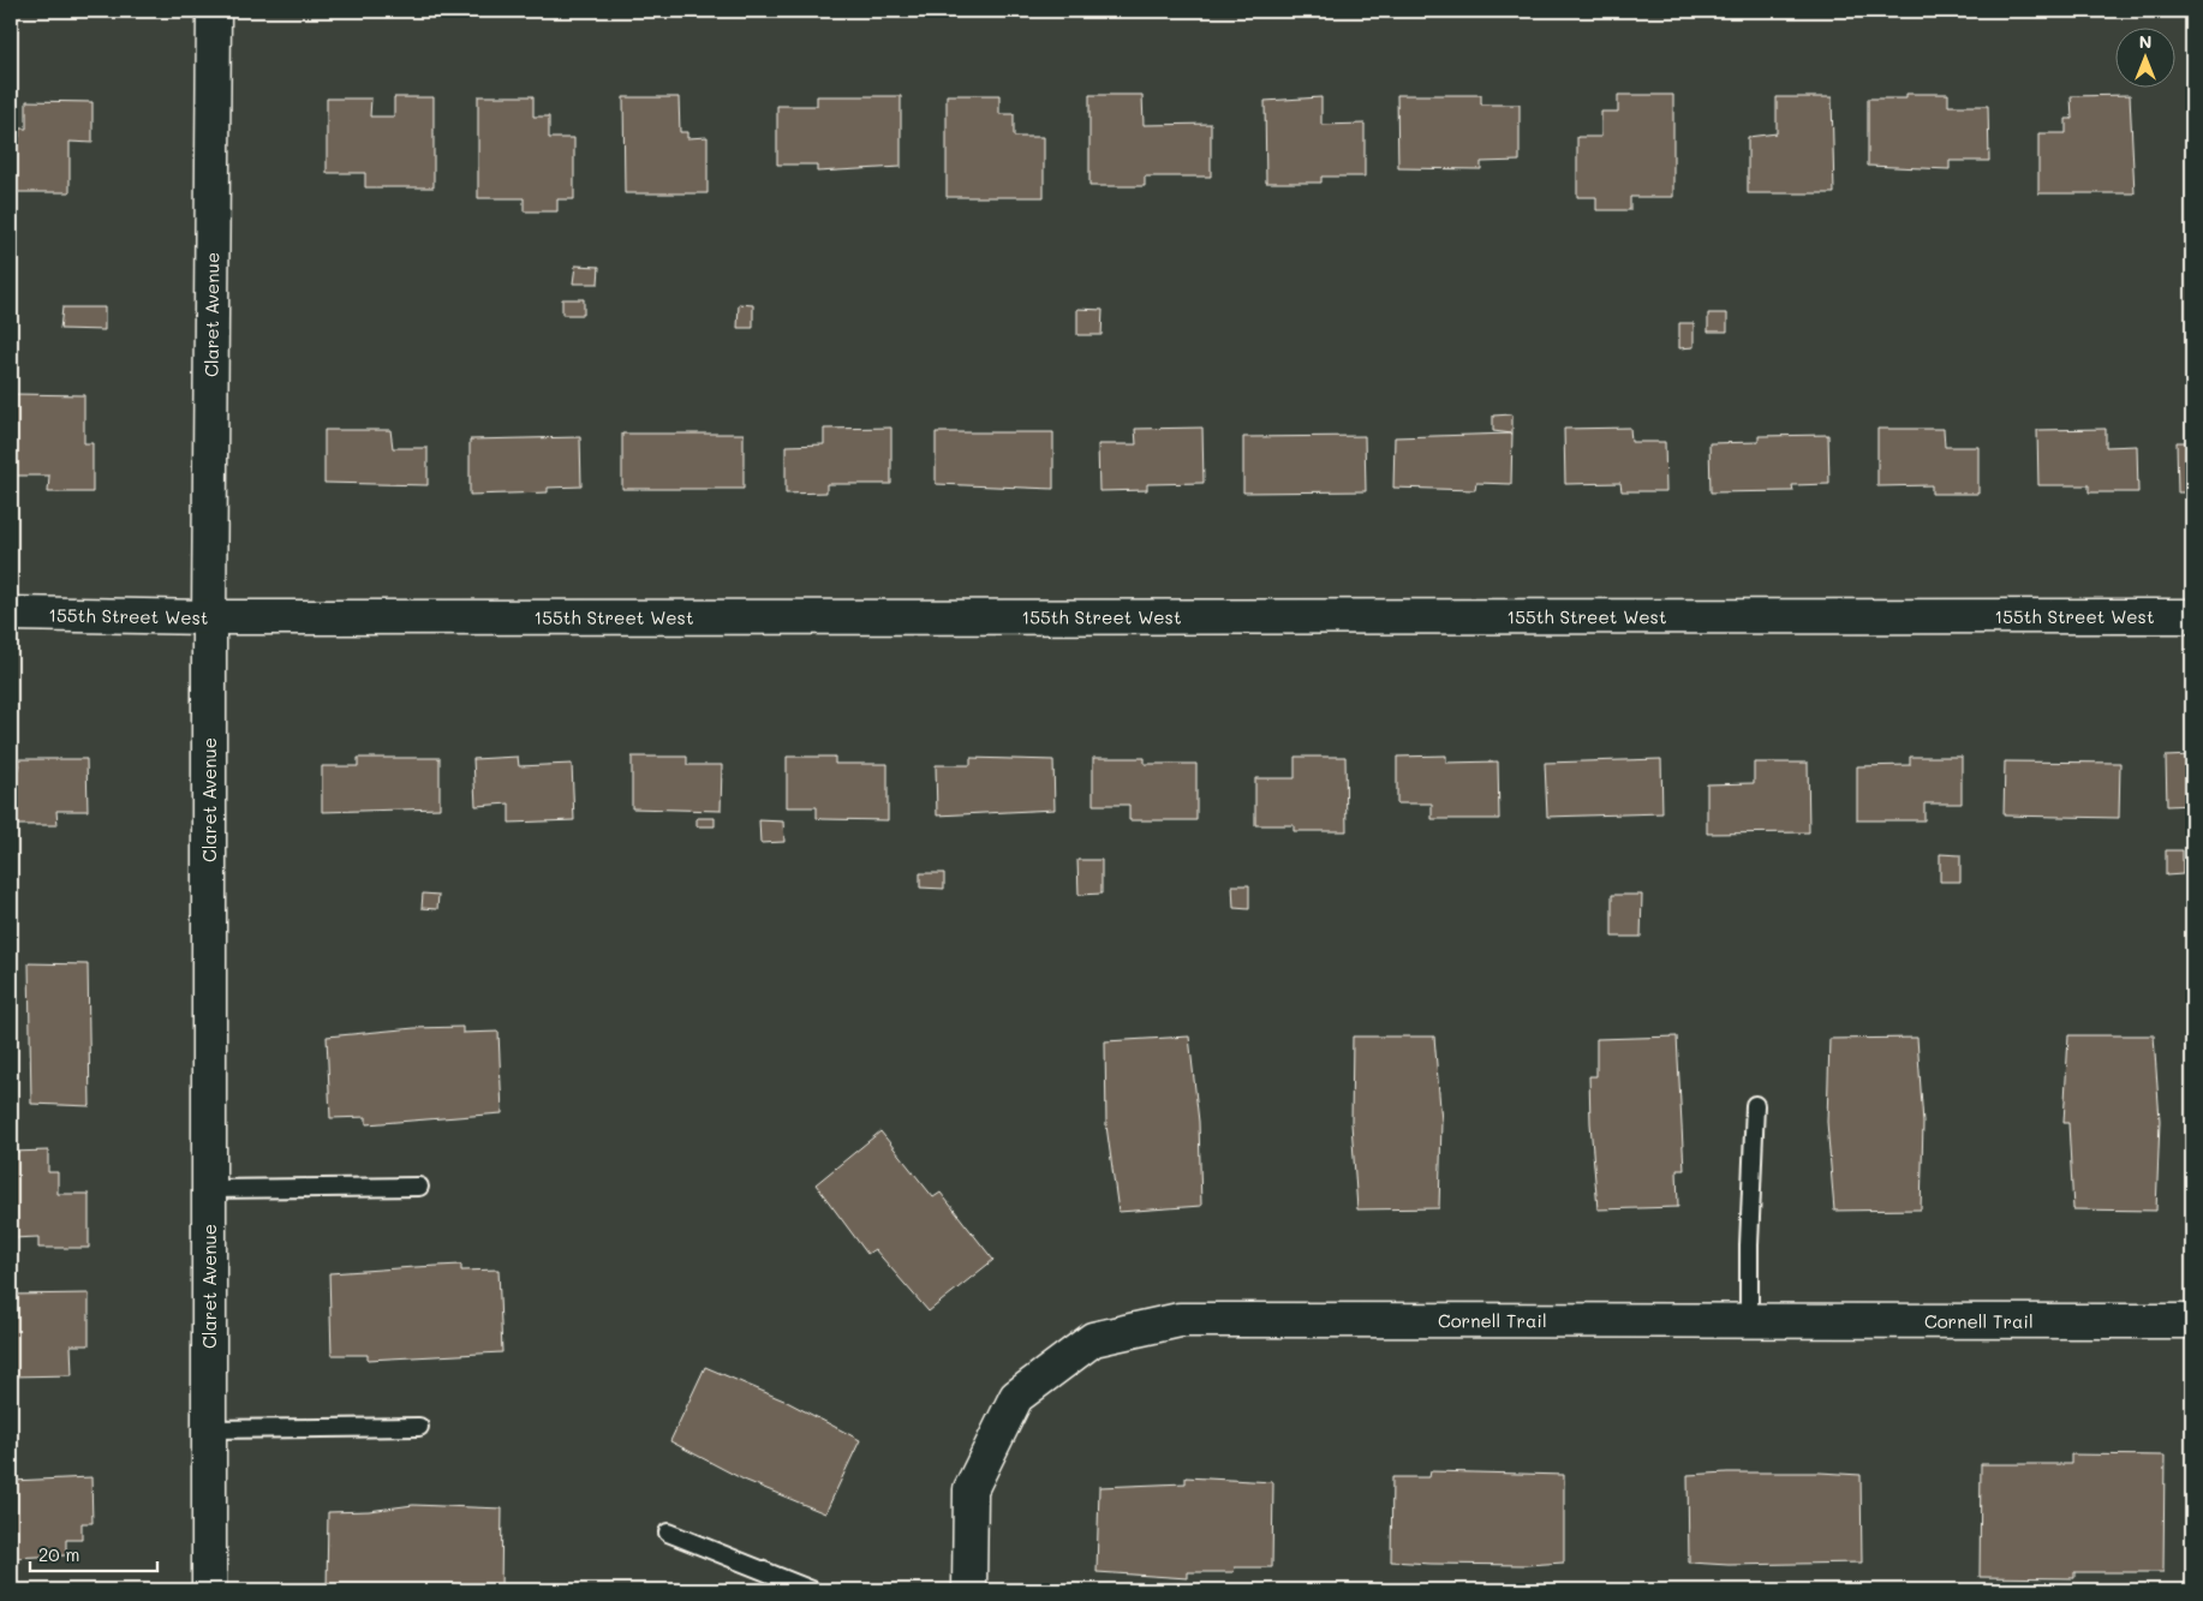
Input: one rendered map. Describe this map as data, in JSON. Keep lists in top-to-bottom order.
{
  "streets": {
    "street": ["Claret Avenue", "155th Street West", "Cornell Trail"]
  },
  "crossings": [
    ["Claret Avenue", "155th Street West"]
  ],
  "scale_bar": "20 m",
  "north": "top"
}
